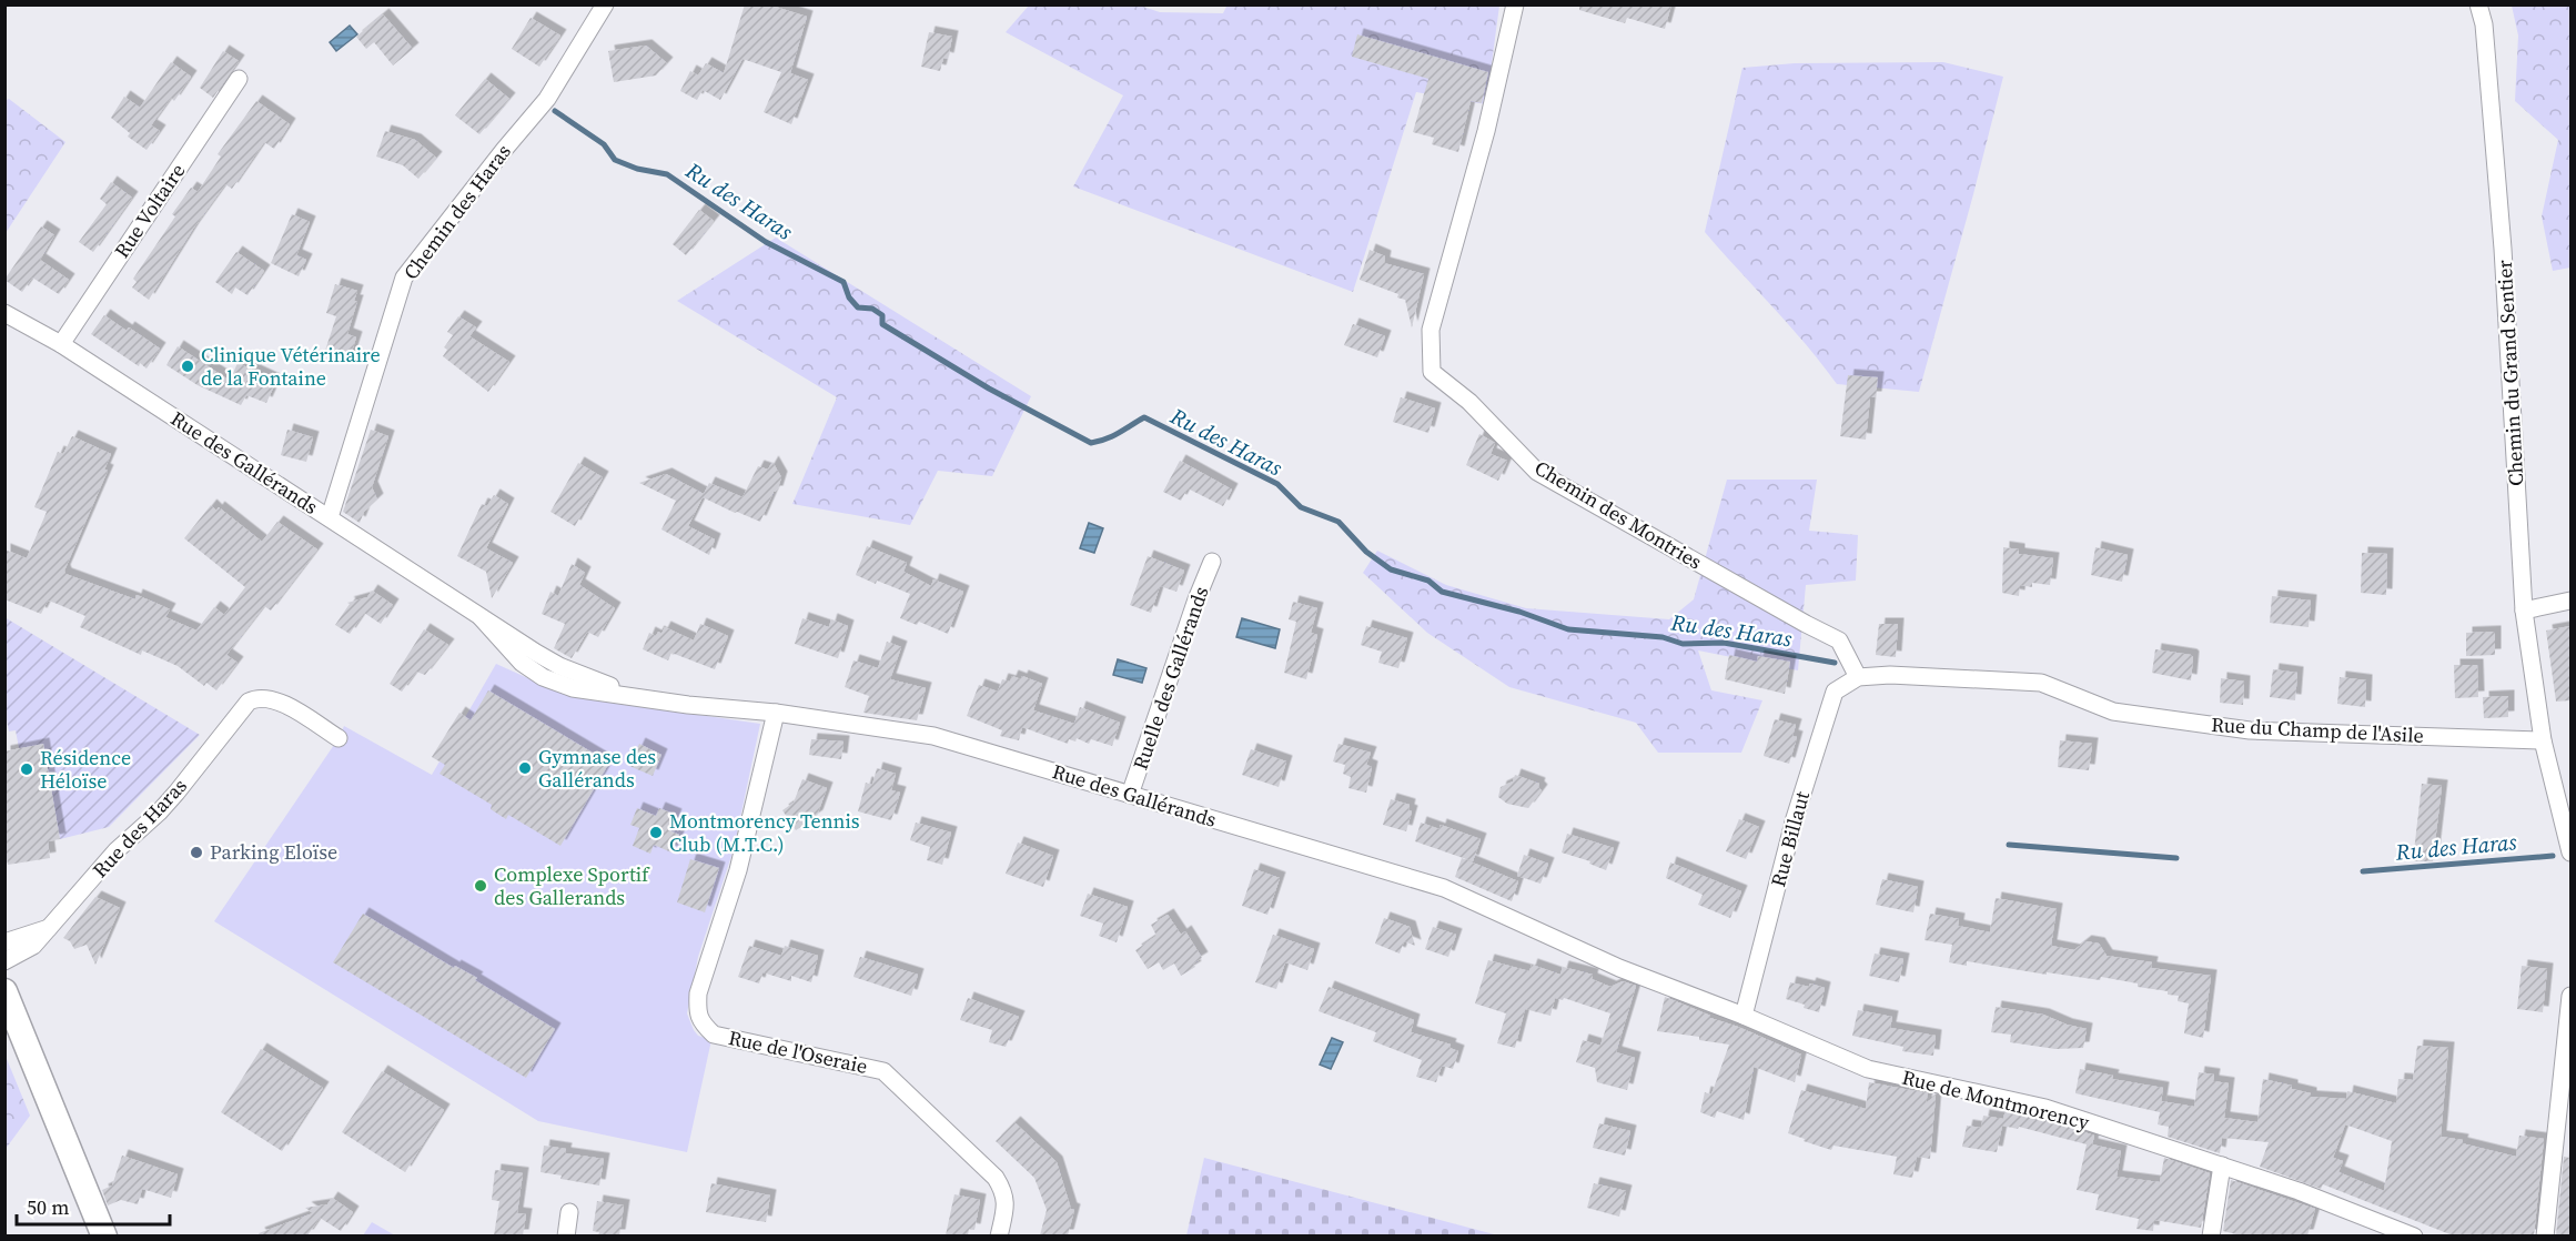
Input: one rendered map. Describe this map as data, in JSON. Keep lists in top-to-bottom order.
{
  "streets": {
    "street": [
      "Rue Voltaire",
      "Chemin des Haras",
      "Chemin du Grand Sentier",
      "Rue des Gallérands",
      "Chemin des Montries",
      "Ruelle des Gallérands",
      "Rue du Champ de l'Asile",
      "Rue des Haras",
      "Rue Billaut",
      "Rue de l'Oseraie",
      "Rue de Montmorency"
    ]
  },
  "crossings": [
    ["Rue Voltaire", "Rue des Gallérands"],
    ["Chemin des Haras", "Rue des Gallérands"],
    ["Chemin du Grand Sentier", "Rue du Champ de l'Asile"],
    ["Rue des Gallérands", "Ruelle des Gallérands"],
    ["Rue des Gallérands", "Rue de l'Oseraie"],
    ["Rue des Gallérands", "Rue de Montmorency"],
    ["Chemin des Montries", "Rue du Champ de l'Asile"],
    ["Chemin des Montries", "Rue Billaut"],
    ["Rue du Champ de l'Asile", "Rue Billaut"],
    ["Rue Billaut", "Rue de Montmorency"]
  ],
  "water": ["Ru des Haras"],
  "places": [
    "Clinique Vétérinaire de la Fontaine",
    "Gymnase des Gallérands",
    "Résidence Héloïse",
    "Montmorency Tennis Club (M.T.C.)",
    "Parking Eloïse",
    "Complexe Sportif des Gallerands"
  ],
  "scale_bar": "50 m"
}
